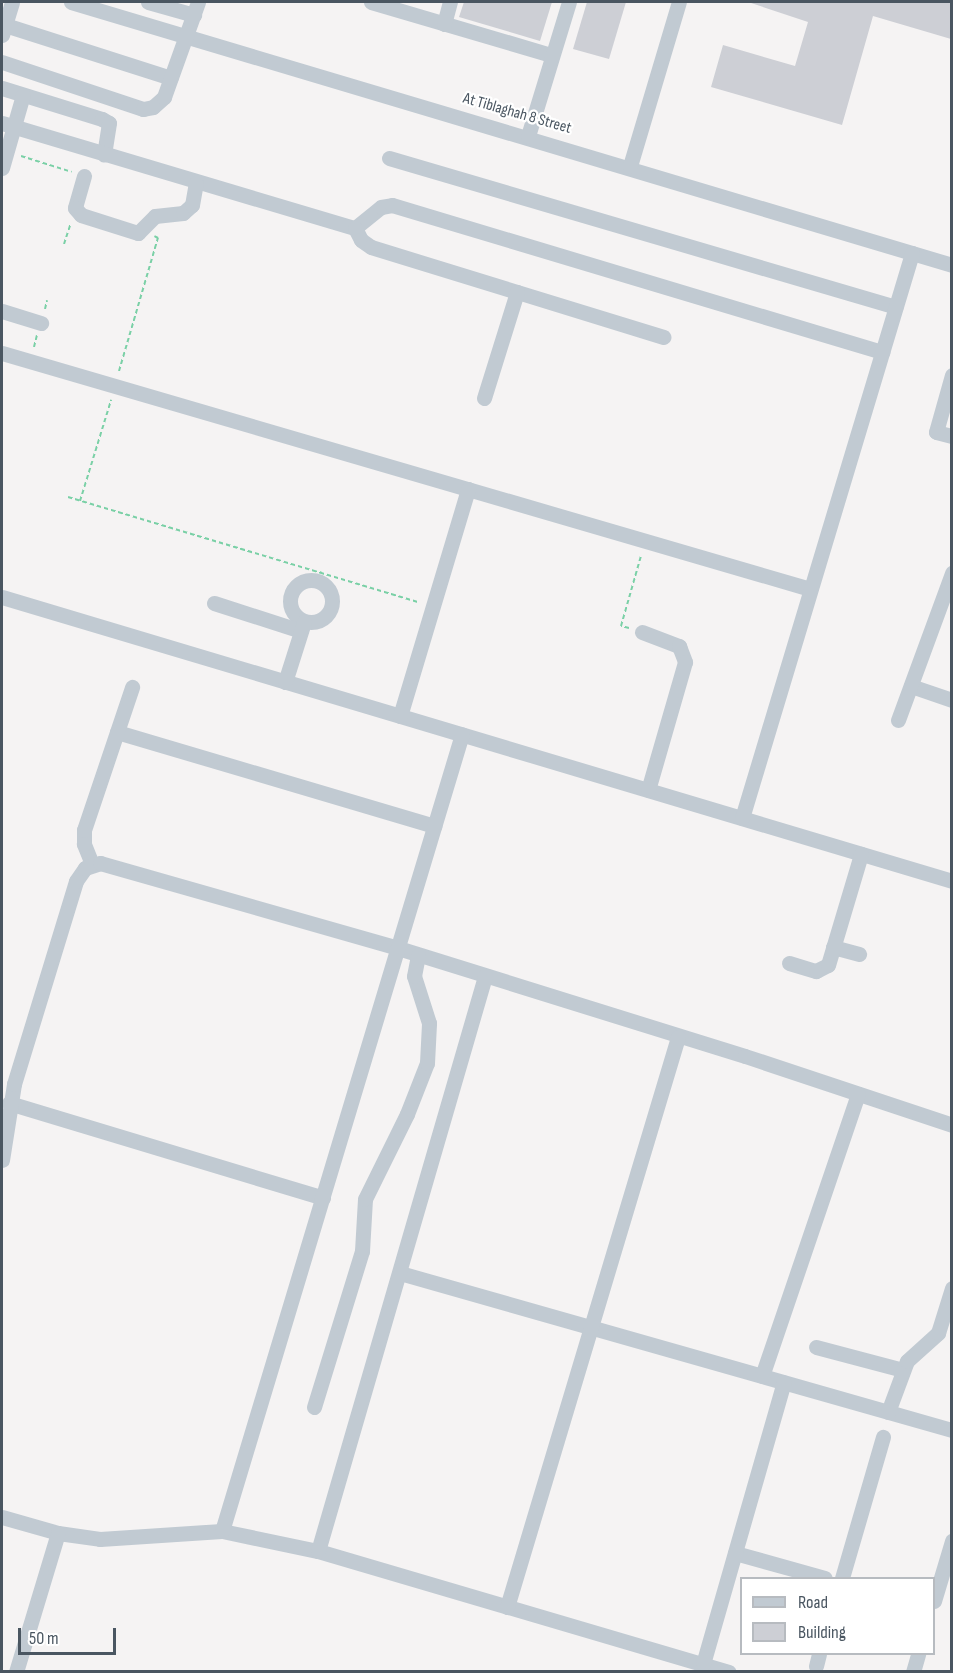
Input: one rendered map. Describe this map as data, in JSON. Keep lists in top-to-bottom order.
{
  "streets": {
    "street": ["At Tiblaghah 8 Street"]
  },
  "legend": ["Road", "Building"],
  "scale_bar": "50 m"
}
